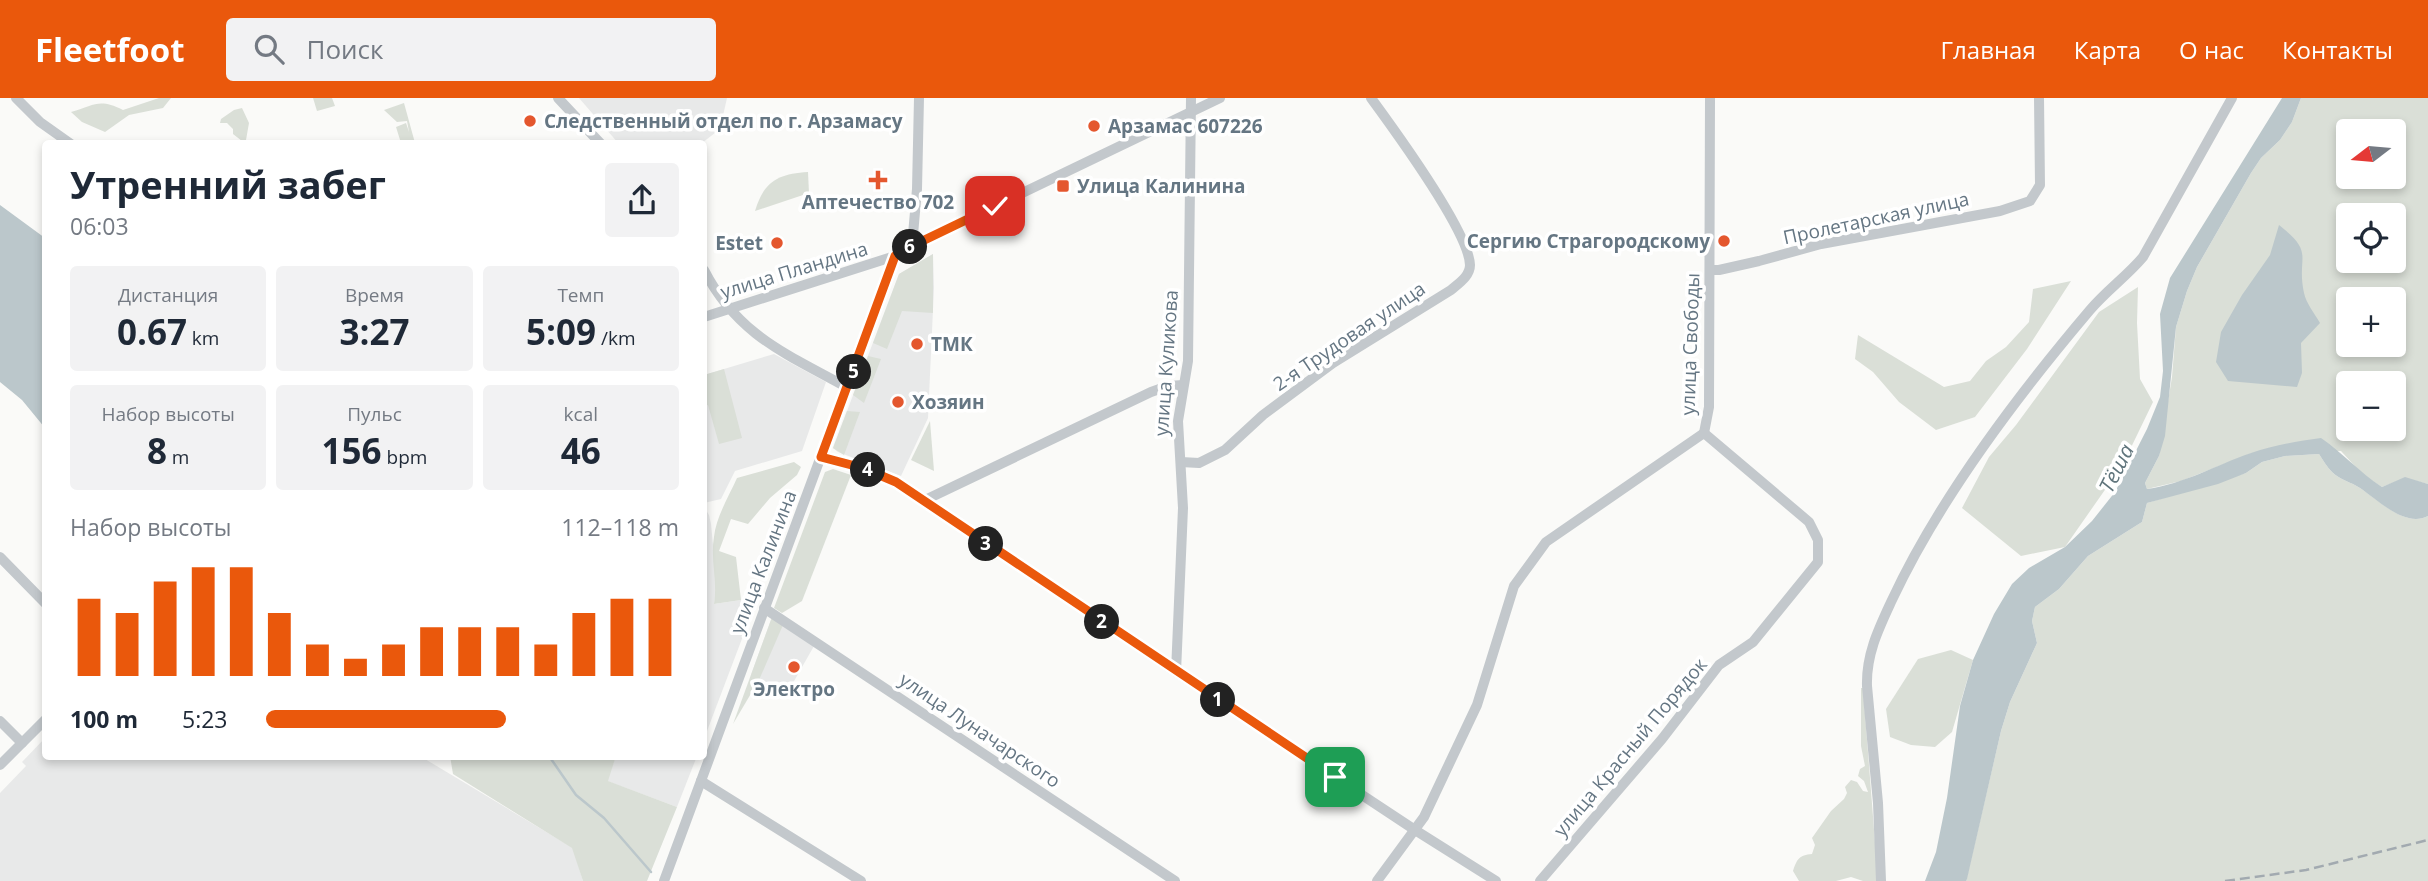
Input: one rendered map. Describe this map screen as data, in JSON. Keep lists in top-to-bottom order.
{
  "streets": {
    "street": [
      "Пролетарская улица",
      "улица Пландина",
      "2-я Трудовая улица",
      "улица Свободы",
      "улица Куликова",
      "улица Калинина",
      "улица Луначарского",
      "улица Красный Порядок"
    ]
  },
  "crossings": [
    ["Пролетарская улица", "улица Свободы"],
    ["улица Пландина", "улица Куликова"],
    ["улица Пландина", "улица Калинина"],
    ["2-я Трудовая улица", "улица Куликова"],
    ["улица Свободы", "улица Красный Порядок"],
    ["улица Калинина", "улица Луначарского"]
  ],
  "water": ["Тёша"],
  "places": {
    "other": [
      "Следственный отдел по г. Арзамасу",
      "Арзамас 607226",
      "Сергию Страгородскому",
      "Estet",
      "ТМК",
      "Хозяин",
      "Электро"
    ],
    "health": ["Аптечество 702"],
    "transit": ["Улица Калинина"]
  },
  "north": "left",
  "page": {
    "header": "Fleetfoot",
    "search": "Поиск",
    "nav": [
      "Главная",
      "Карта",
      "О нас",
      "Контакты"
    ],
    "map_buttons": ["+", "−"],
    "heading": ["Утренний забег", "06:03"],
    "pins": [
      "6",
      "5",
      "4",
      "3",
      "2",
      "1"
    ],
    "stats": [
      ["Дистанция", "0.67 km"],
      ["Время", "3:27"],
      ["Темп", "5:09 /km"],
      ["Набор высоты", "8 m"],
      ["Пульс", "156 bpm"],
      ["kcal", "46"]
    ],
    "chart": ["Набор высоты", "112–118 m"],
    "list": [
      {
        "name": "100 m",
        "note": "5:23"
      }
    ]
  }
}
